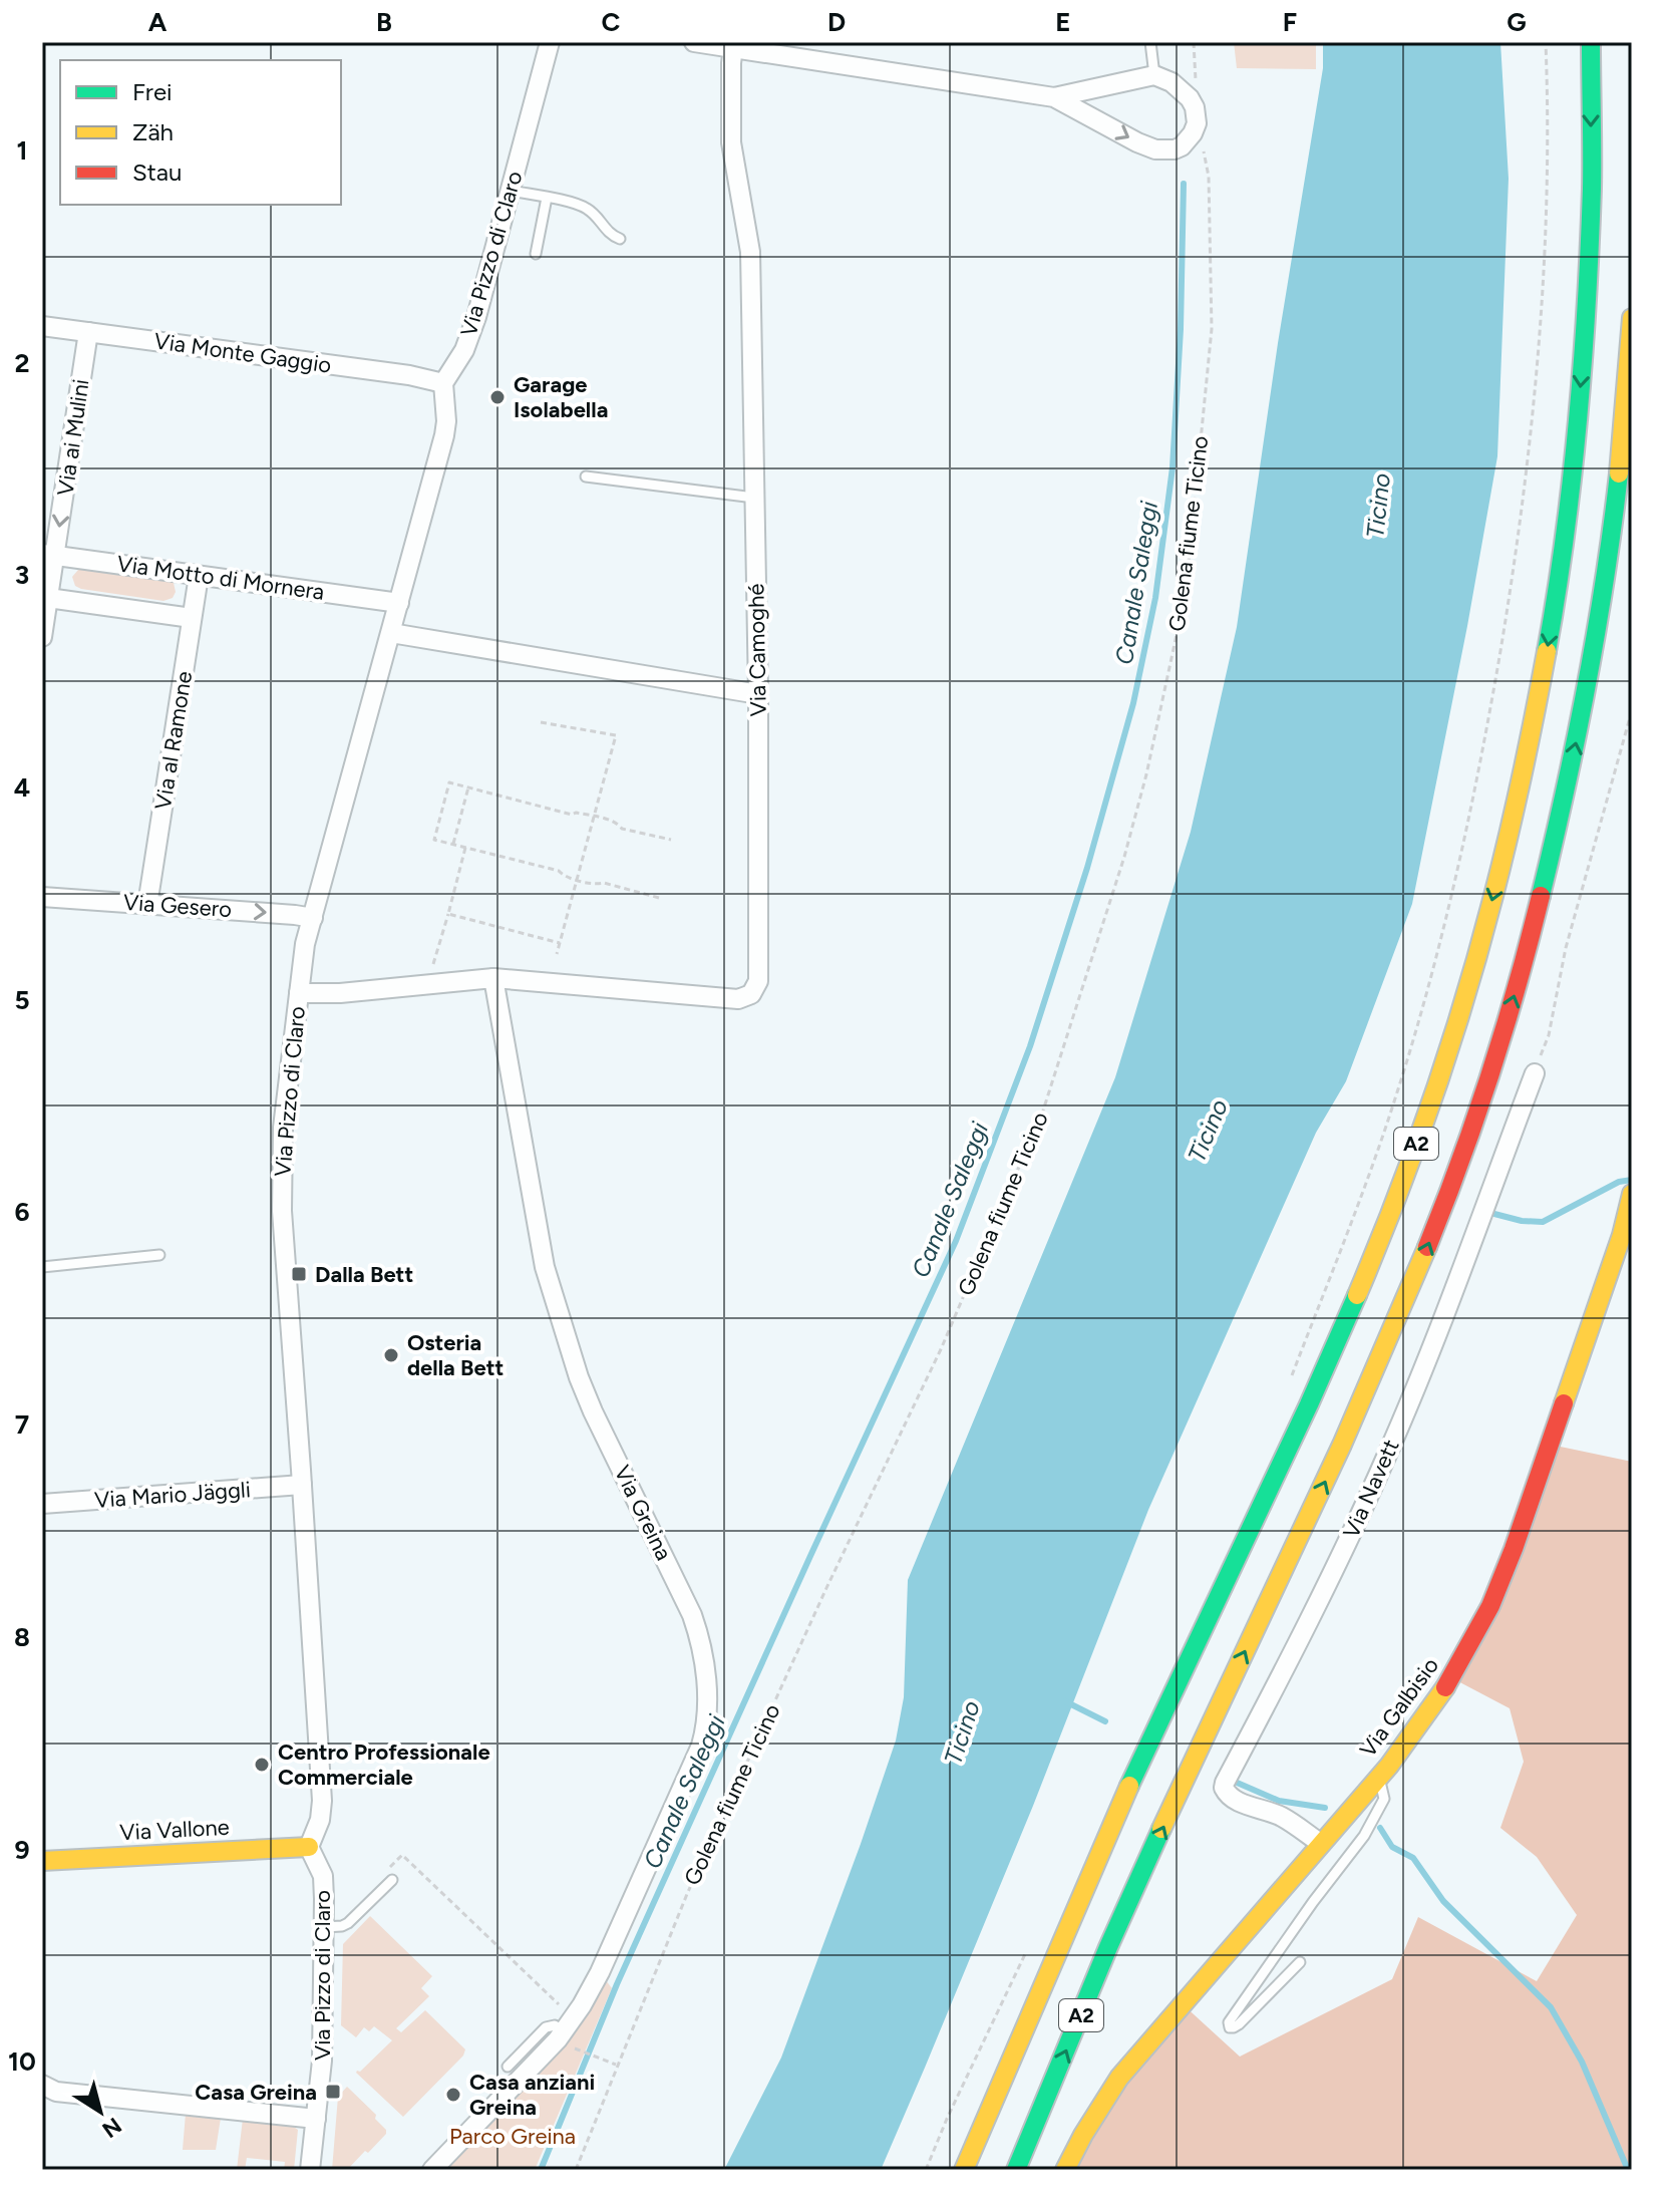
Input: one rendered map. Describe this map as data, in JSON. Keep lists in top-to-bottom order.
{
  "streets": {
    "main road": ["A2", "Via Galbisio", "Via Vallone"],
    "street": [
      "Via Pizzo di Claro",
      "Via Monte Gaggio",
      "Via ai Mulini",
      "Via Motto di Mornera",
      "Via Camoghé",
      "Via al Ramone",
      "Via Gesero",
      "Via Navett",
      "Via Mario Jäggli",
      "Via Greina"
    ],
    "path": ["Golena fiume Ticino"]
  },
  "crossings": [
    ["Via Pizzo di Claro", "Via Monte Gaggio"],
    ["Via Pizzo di Claro", "Via Motto di Mornera"],
    ["Via Pizzo di Claro", "Via Gesero"],
    ["Via Pizzo di Claro", "Via Mario Jäggli"],
    ["Via Pizzo di Claro", "Via Vallone"],
    ["Via Monte Gaggio", "Via ai Mulini"],
    ["Via ai Mulini", "Via Motto di Mornera"],
    ["Via Motto di Mornera", "Via al Ramone"],
    ["Via Camoghé", "Via Greina"],
    ["Via al Ramone", "Via Gesero"],
    ["Via Navett", "Via Galbisio"]
  ],
  "one_way": ["Via ai Mulini", "Via Gesero"],
  "water": ["Ticino", "Canale Saleggi"],
  "parks": ["Parco Greina"],
  "places": {
    "other": [
      "Garage Isolabella",
      "Osteria della Bett",
      "Centro Professionale Commerciale",
      "Casa anziani Greina"
    ],
    "transit": ["Dalla Bett", "Casa Greina"]
  },
  "legend": ["Frei", "Zäh", "Stau"],
  "north": "bottom right",
  "grid": {
    "columns": [
      "A",
      "B",
      "C",
      "D",
      "E",
      "F",
      "G"
    ],
    "rows": [
      "1",
      "2",
      "3",
      "4",
      "5",
      "6",
      "7",
      "8",
      "9",
      "10"
    ]
  }
}
